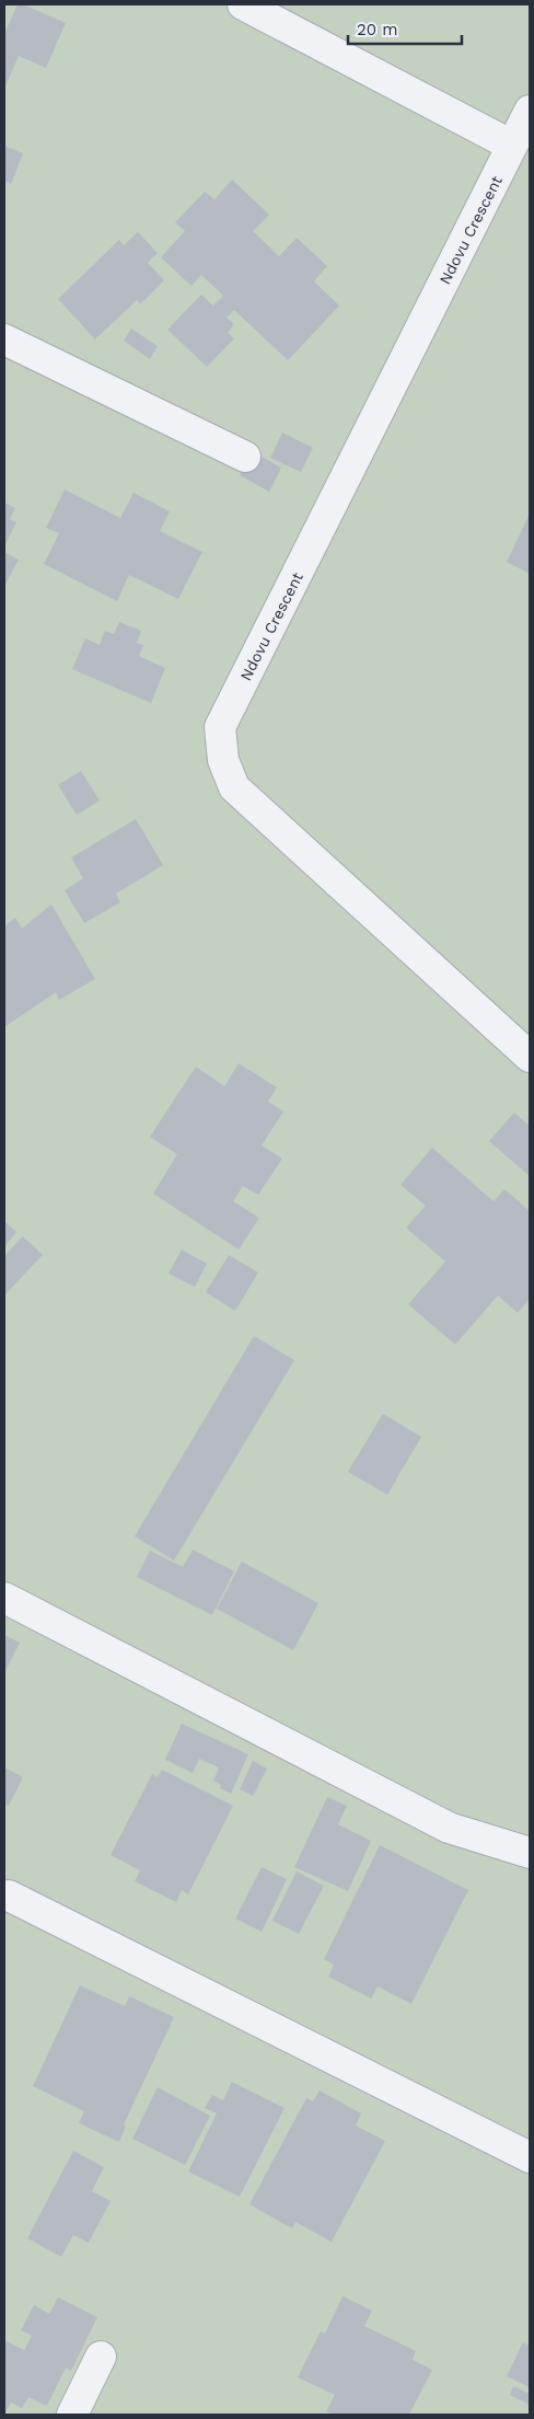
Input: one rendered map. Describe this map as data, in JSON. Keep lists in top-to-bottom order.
{
  "streets": {
    "street": ["Ndovu Crescent"]
  },
  "scale_bar": "20 m"
}
